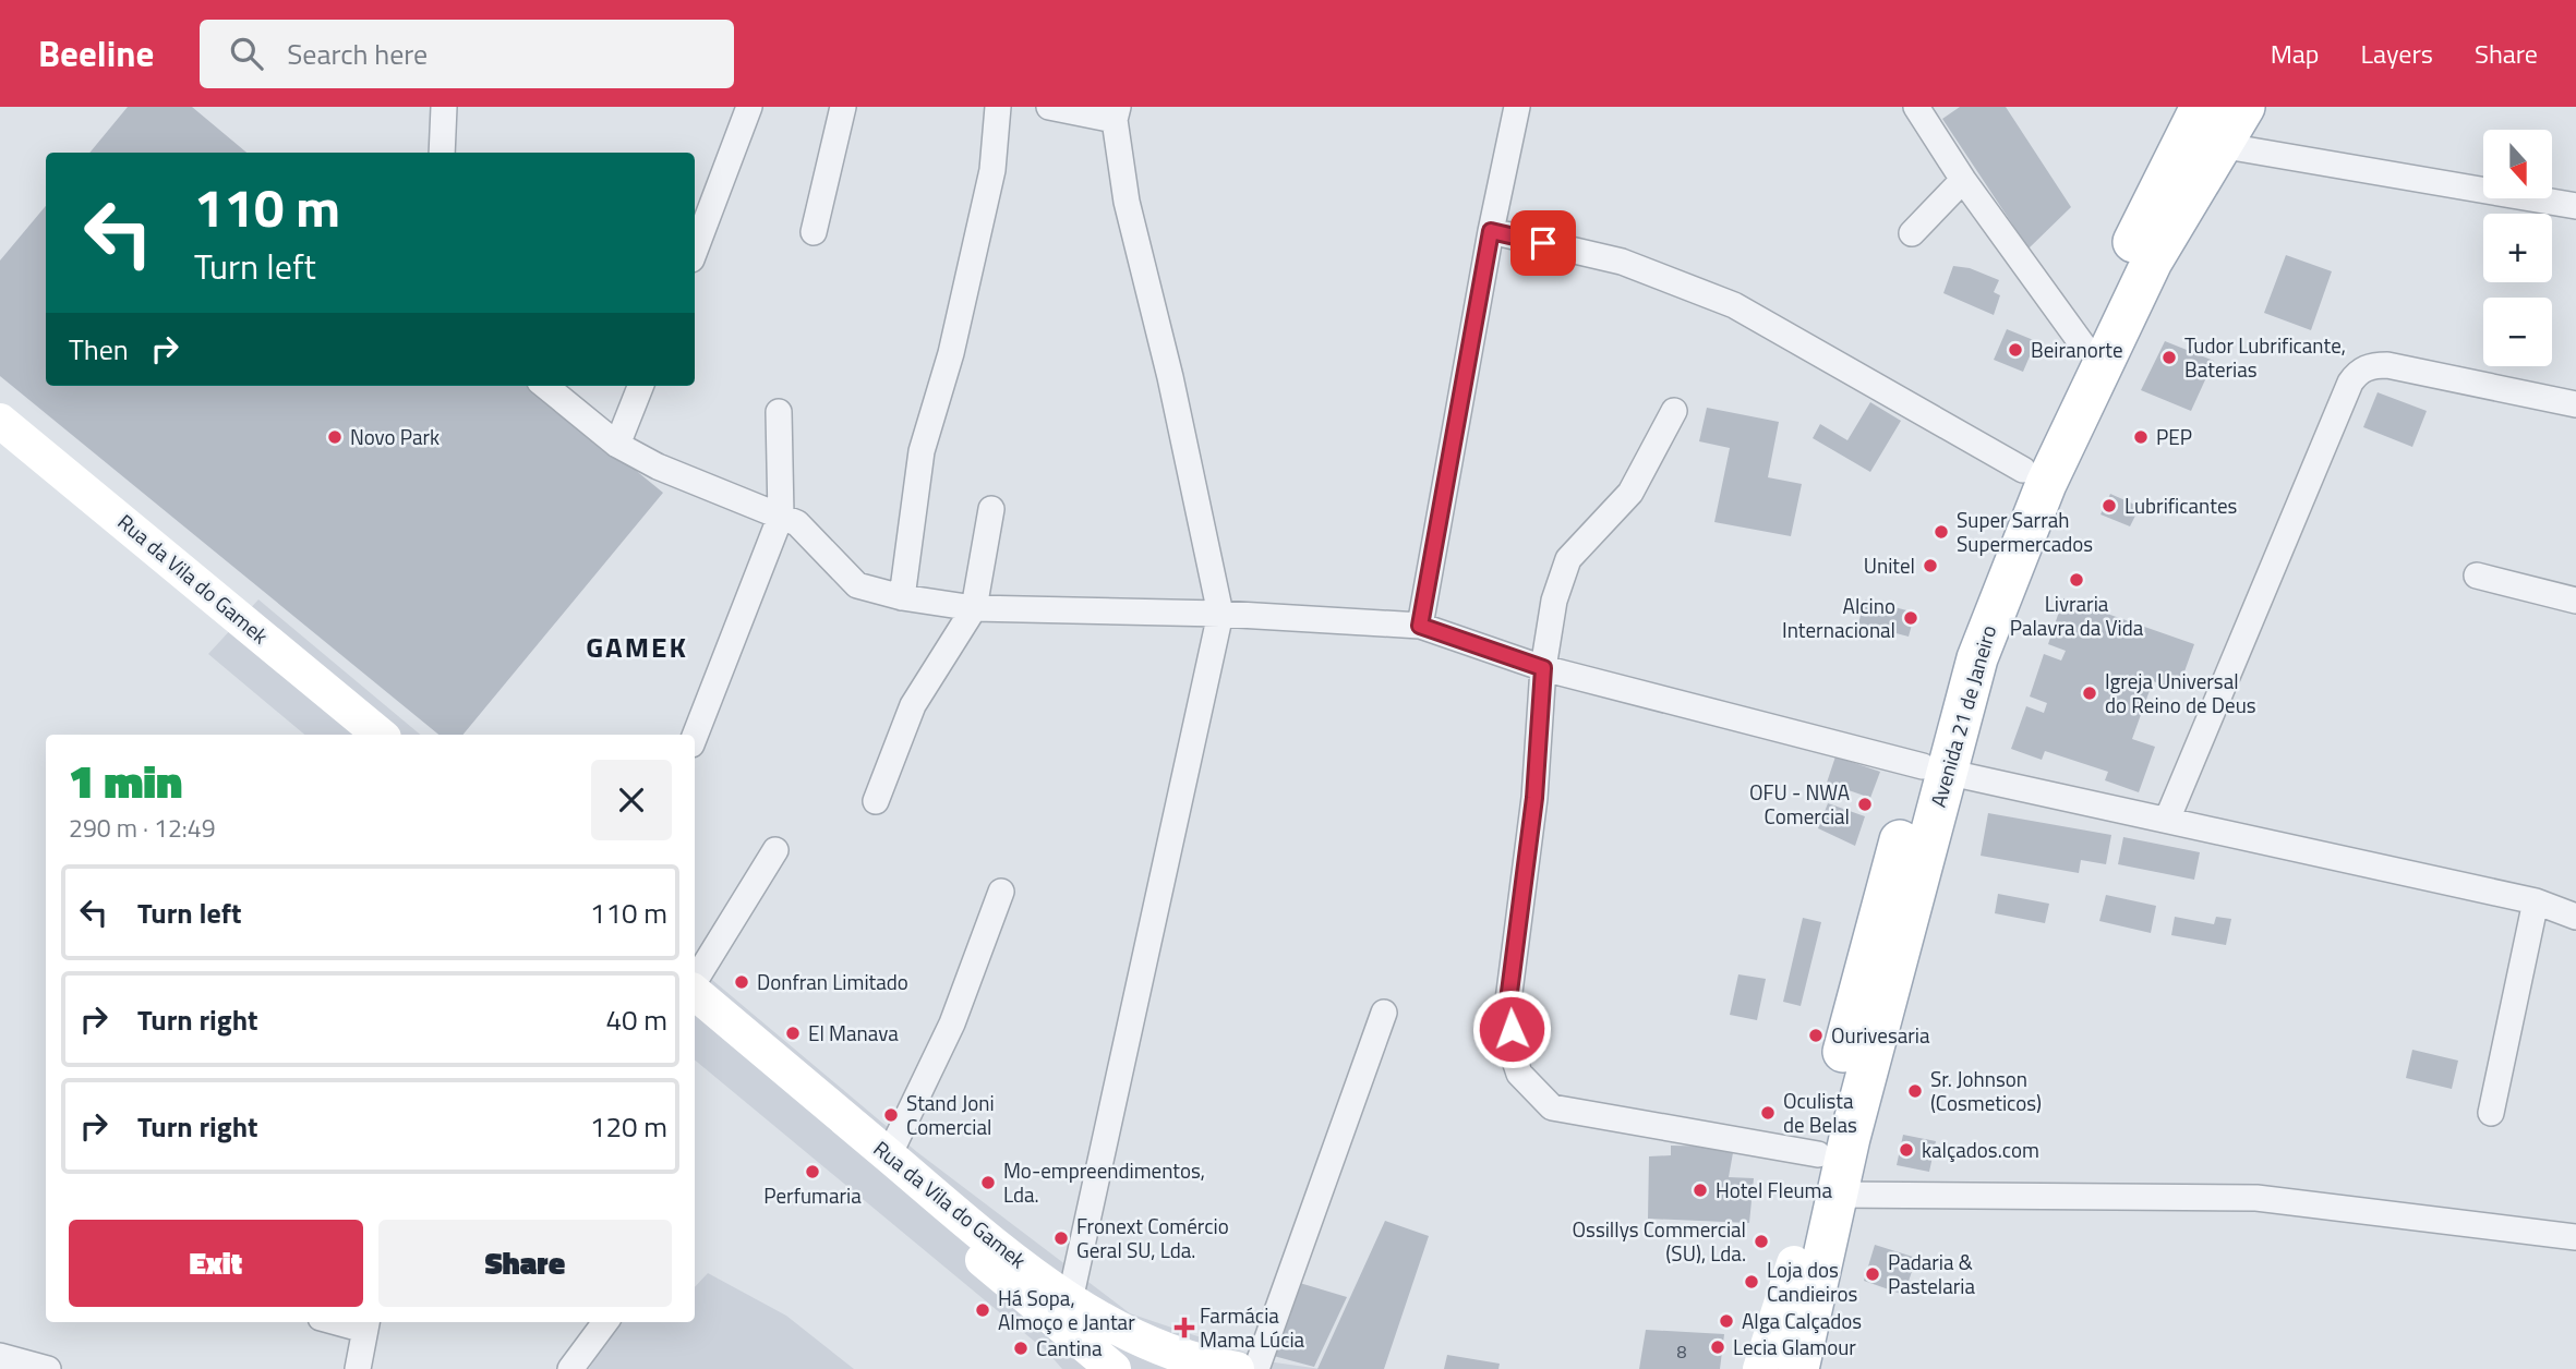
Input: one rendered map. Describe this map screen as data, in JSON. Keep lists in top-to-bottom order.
{
  "streets": {
    "main road": ["Rua da Vila do Gamek", "Avenida 21 de Janeiro"]
  },
  "districts": ["GAMEK"],
  "places": {
    "other": [
      "Beiranorte",
      "Tudor Lubrificante, Baterias",
      "Novo Park",
      "PEP",
      "Lubrificantes",
      "Super Sarrah Supermercados",
      "Unitel",
      "Livraria Palavra da Vida",
      "Alcino Internacional",
      "Igreja Universal do Reino de Deus",
      "OFU - NWA Comercial",
      "Donfran Limitado",
      "El Manava",
      "Ourivesaria",
      "Sr. Johnson (Cosmeticos)",
      "Oculista de Belas",
      "Stand Joni Comercial",
      "kalçados.com",
      "Perfumaria",
      "Mo-empreendimentos, Lda.",
      "Hotel Fleuma",
      "Fronext Comércio Geral SU, Lda.",
      "Ossillys Commercial (SU), Lda.",
      "Padaria & Pastelaria",
      "Loja dos Candieiros",
      "Há Sopa, Almoço e Jantar",
      "Alga Calçados",
      "Lecia Glamour",
      "Cantina"
    ],
    "health": ["Farmácia Mama Lúcia"]
  },
  "house_numbers": ["8"],
  "north": "bottom",
  "page": {
    "header": "Beeline",
    "search": "Search here",
    "nav": ["Map", "Layers", "Share"],
    "map_buttons": ["+", "−"],
    "turn": ["110 m", "Turn left"],
    "then": "Then",
    "heading": ["1 min", "290 m · 12:49"],
    "list": [
      {
        "name": "Turn left",
        "value": "110 m"
      },
      {
        "name": "Turn right",
        "value": "40 m"
      },
      {
        "name": "Turn right",
        "value": "120 m"
      }
    ],
    "buttons": ["Exit", "Share"]
  }
}
